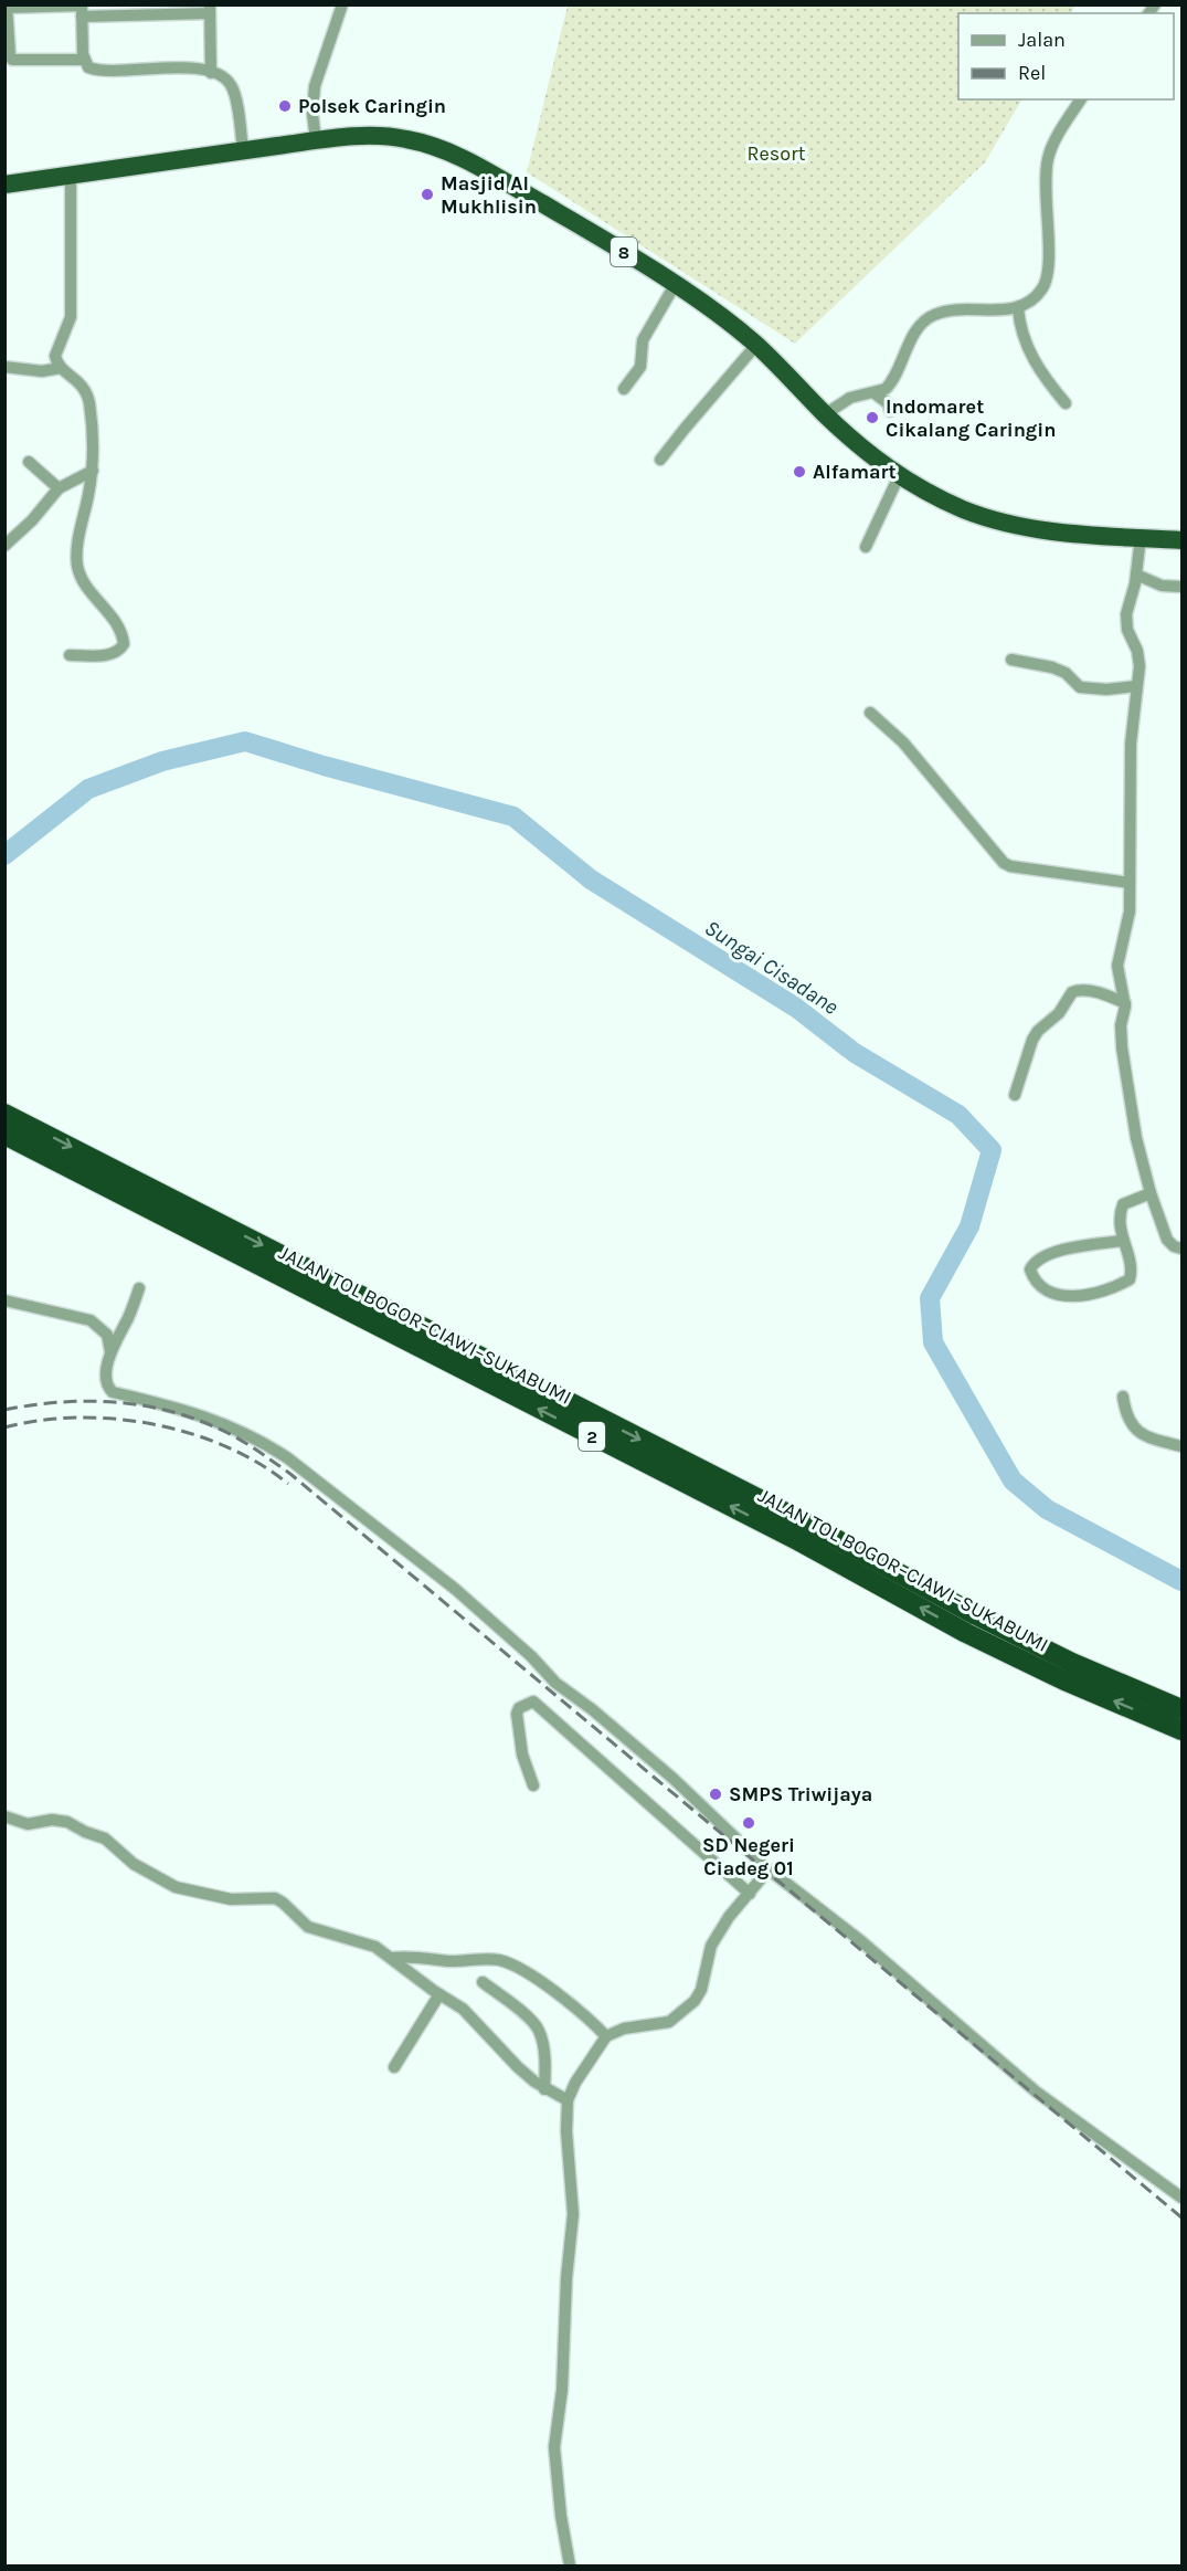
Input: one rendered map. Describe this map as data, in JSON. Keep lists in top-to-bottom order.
{
  "streets": {
    "highway": ["8", "JALAN TOL BOGOR–CIAWI–SUKABUMI", "2"]
  },
  "water": ["Sungai Cisadane"],
  "parks": ["Resort"],
  "places": [
    "Polsek Caringin",
    "Masjid Al Mukhlisin",
    "Indomaret Cikalang Caringin",
    "Alfamart",
    "SMPS Triwijaya",
    "SD Negeri Ciadeg 01"
  ],
  "legend": ["Jalan", "Rel"]
}
